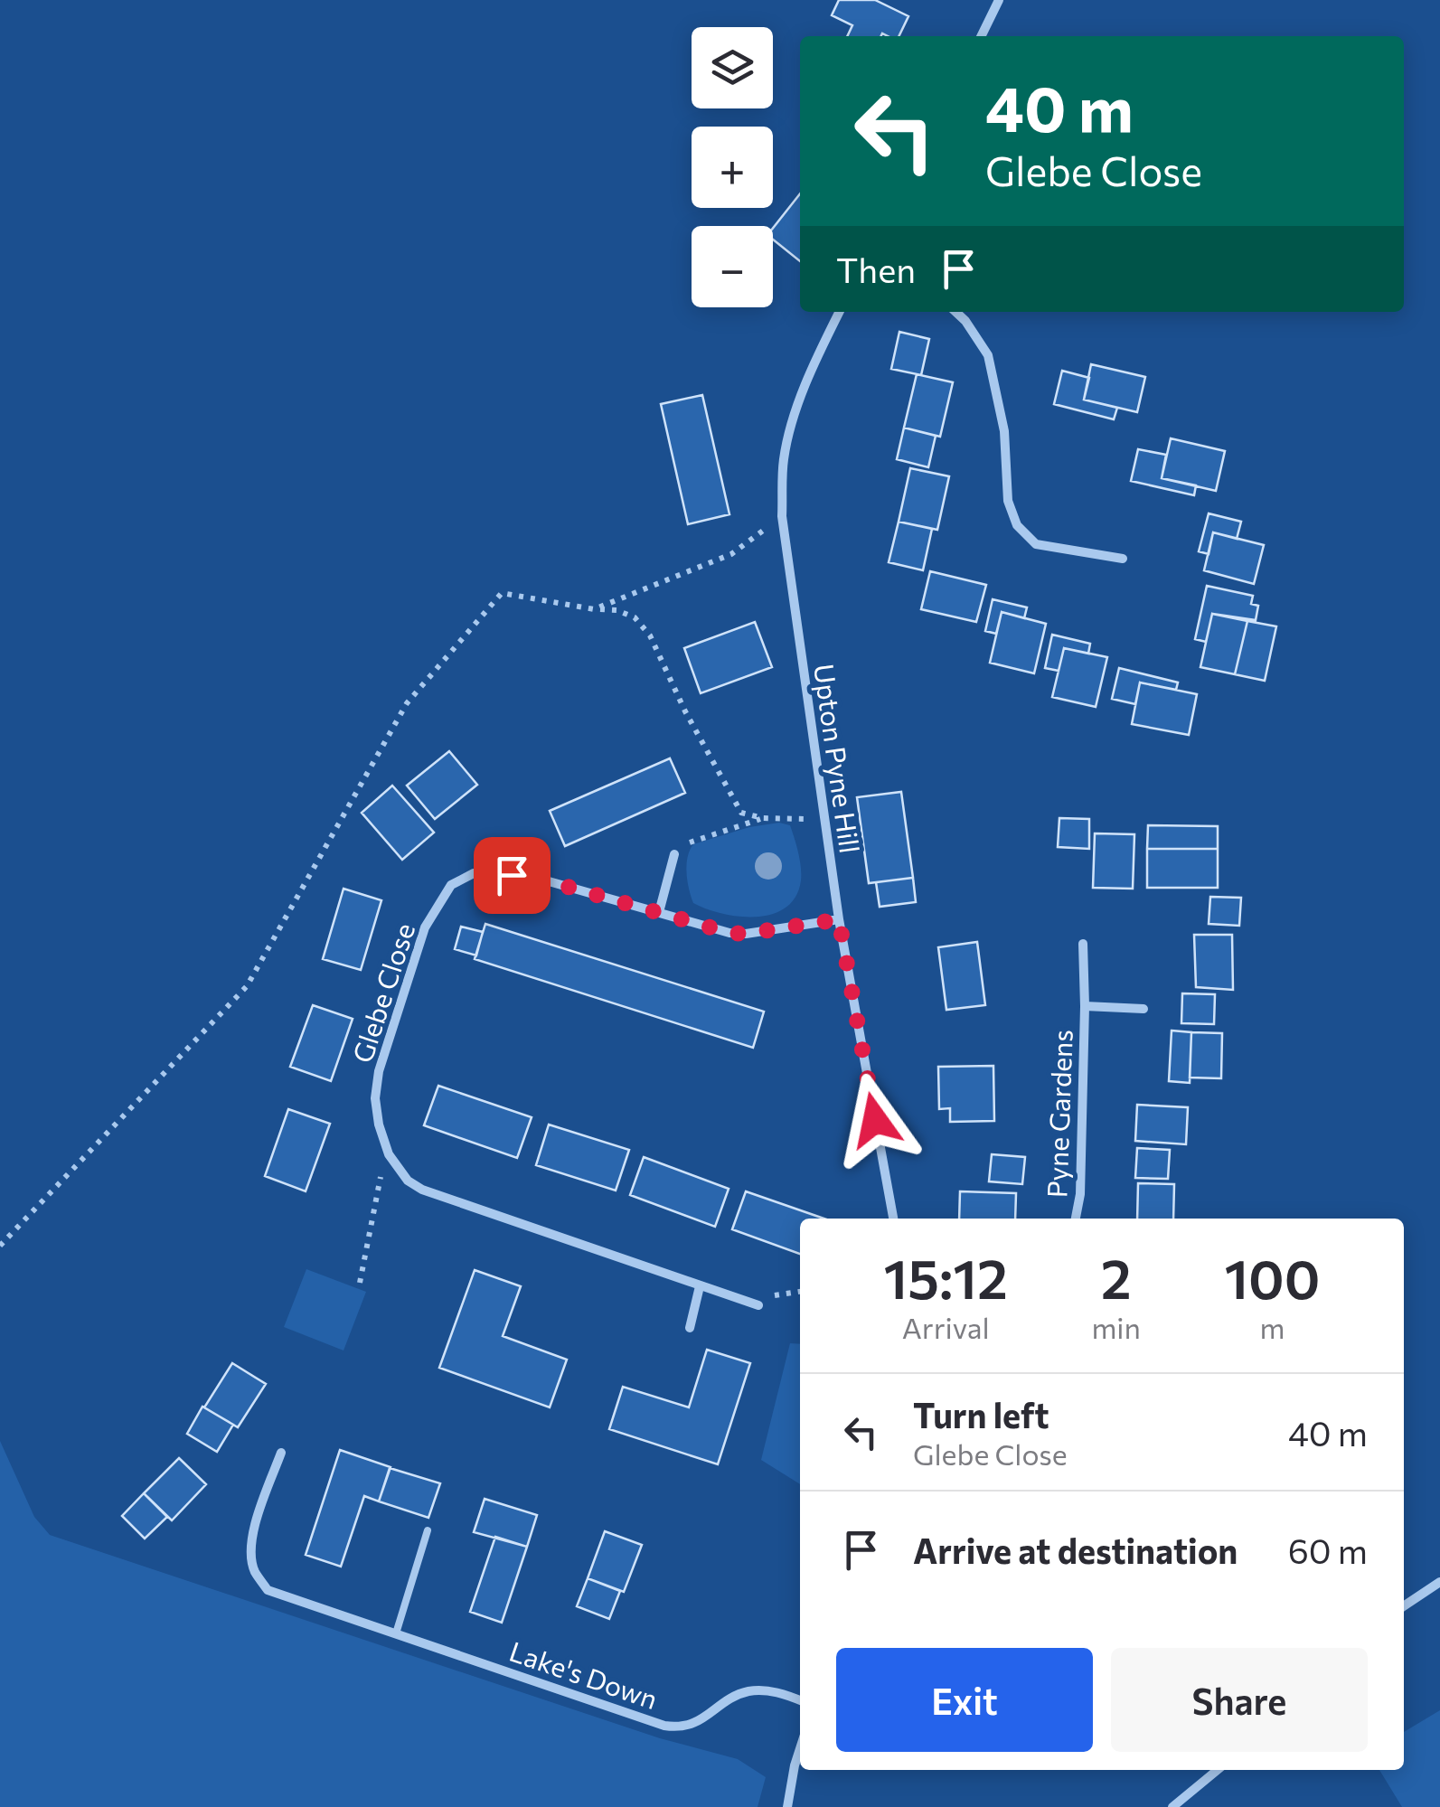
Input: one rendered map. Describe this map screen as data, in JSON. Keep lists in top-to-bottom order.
{
  "streets": {
    "street": [
      "Upton Pyne Hill",
      "Glebe Close",
      "Pyne Gardens",
      "Lake's Down"
    ]
  },
  "crossings": [
    ["Upton Pyne Hill", "Glebe Close"]
  ],
  "page": {
    "map_buttons": ["+", "−"],
    "turn": ["40 m", "Glebe Close"],
    "then": "Then",
    "eta": [
      "15:12",
      "Arrival",
      "2",
      "min",
      "100",
      "m"
    ],
    "list": [
      {
        "name": "Turn left",
        "note": "Glebe Close",
        "value": "40 m"
      },
      {
        "name": "Arrive at destination",
        "value": "60 m"
      }
    ],
    "buttons": ["Exit", "Share"]
  }
}
